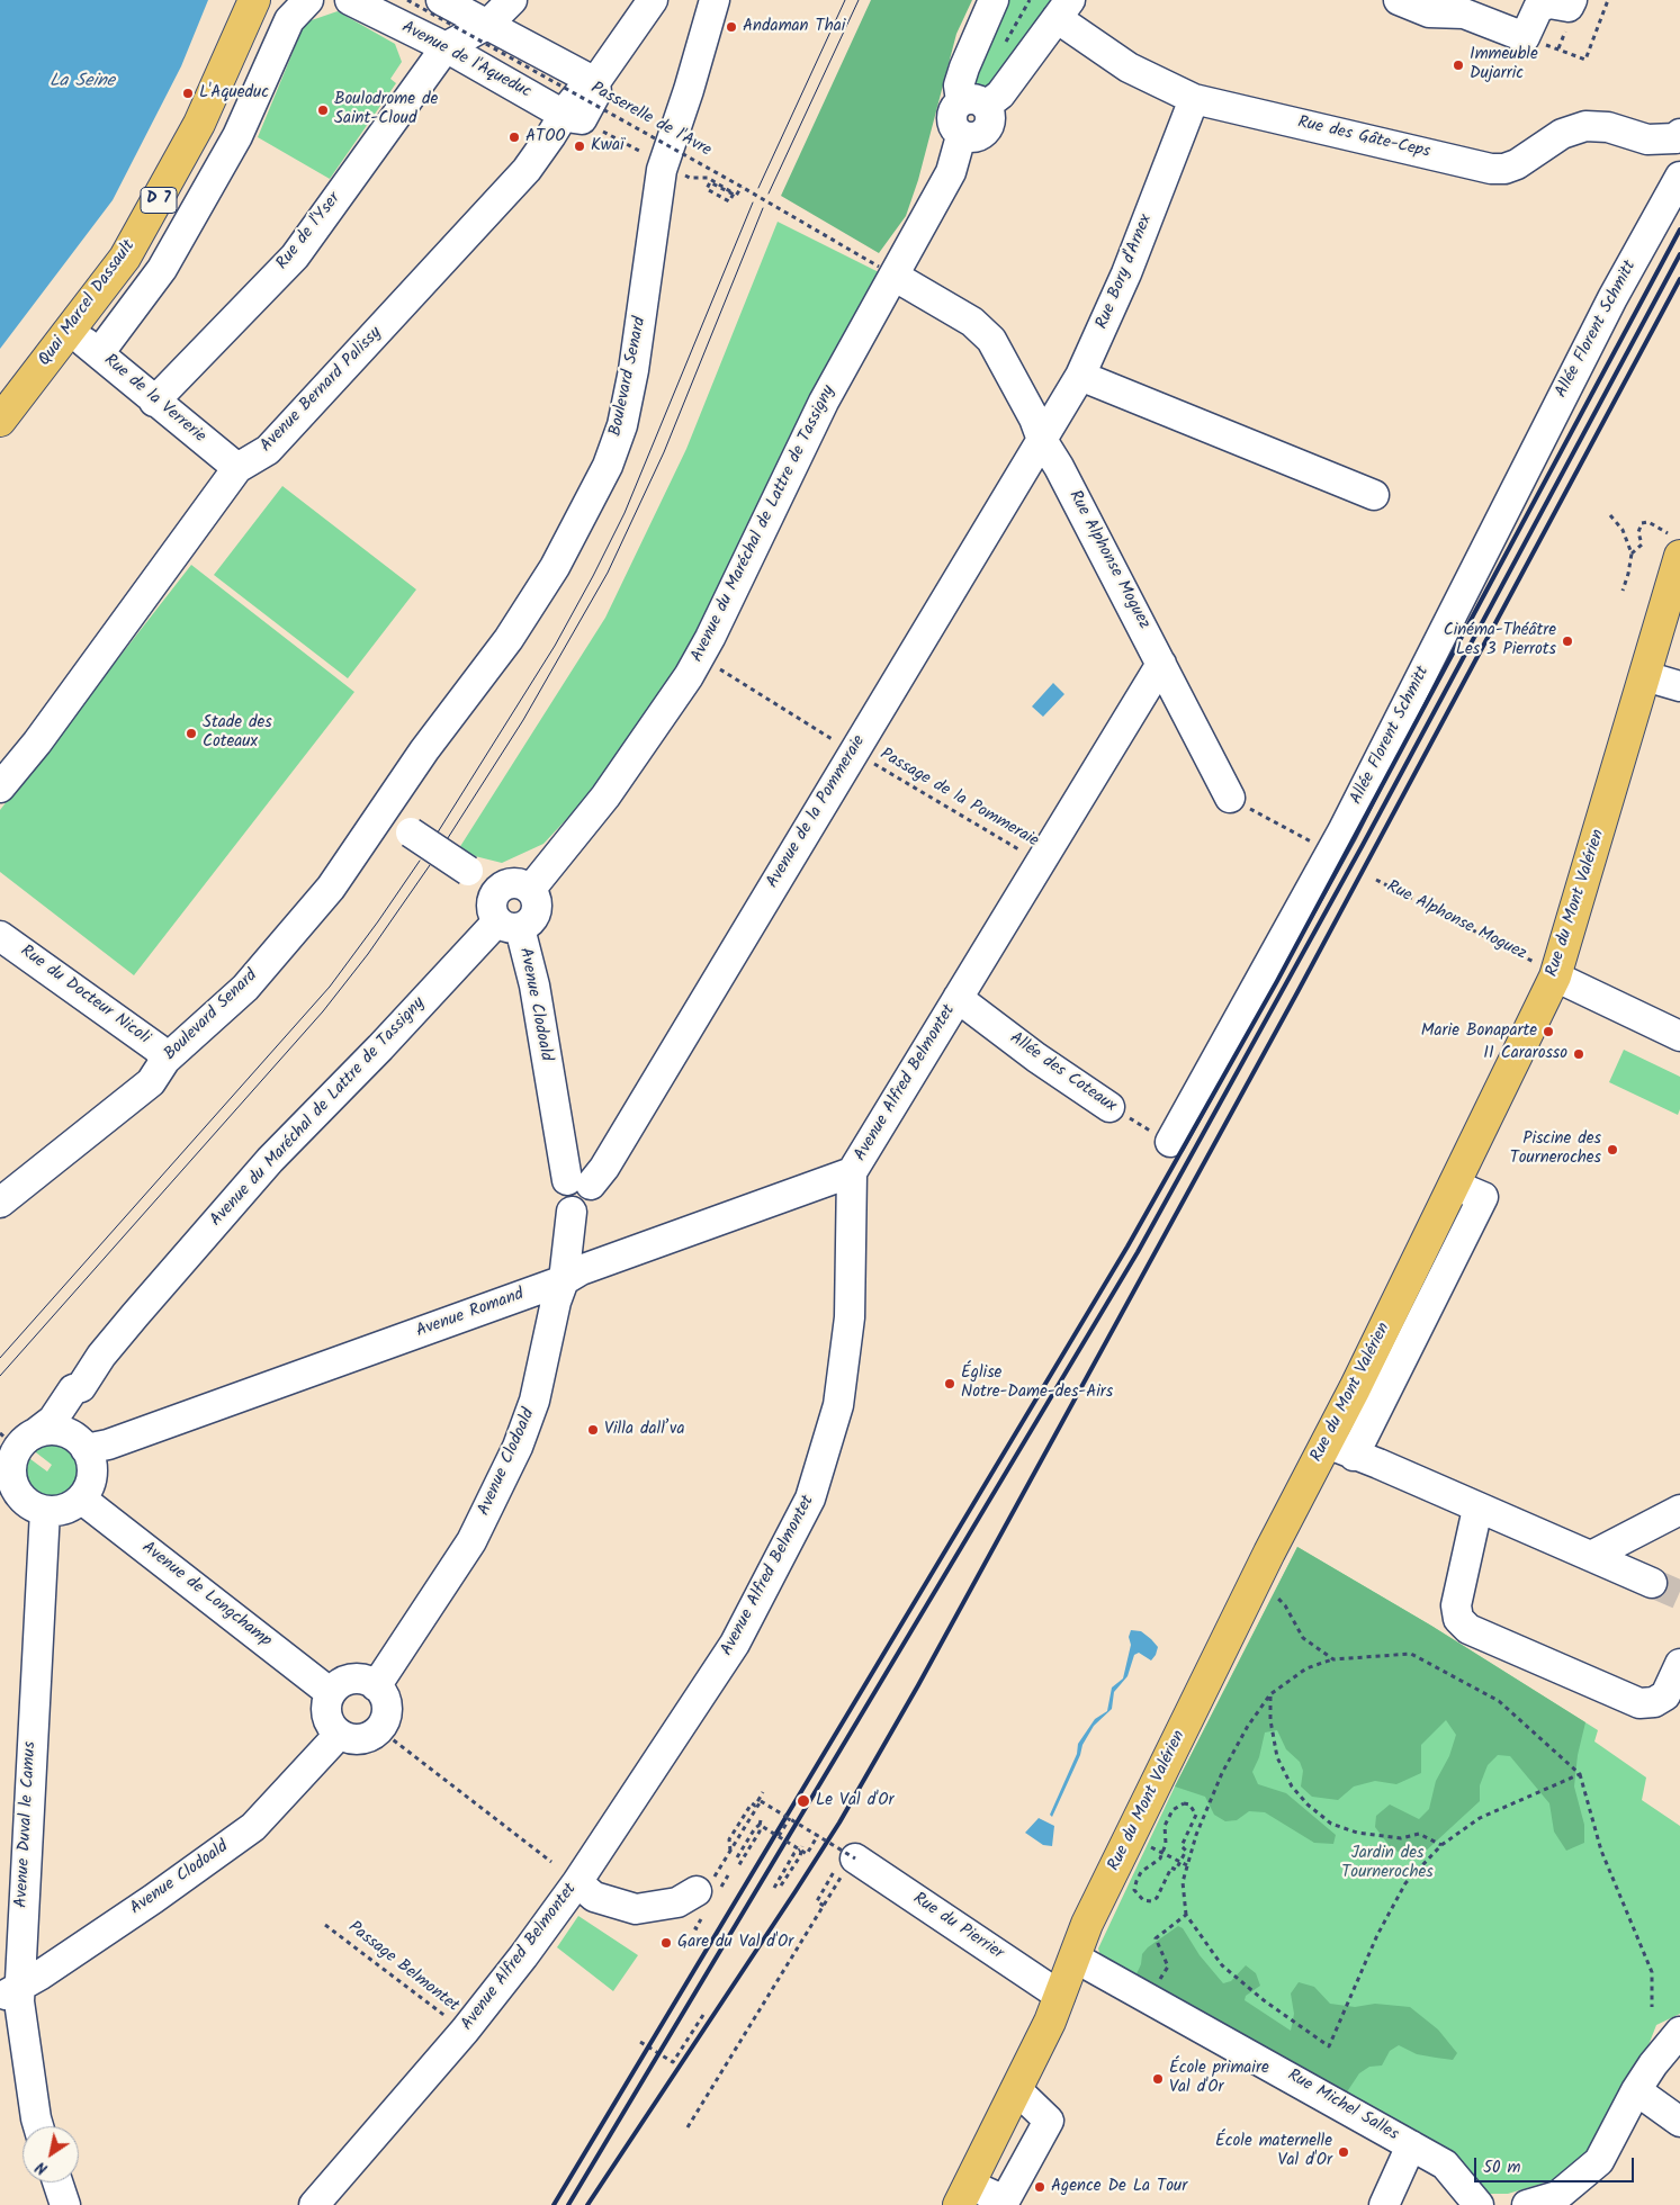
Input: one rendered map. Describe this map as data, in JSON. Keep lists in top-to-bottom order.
{
  "streets": {
    "main road": ["D 7", "Quai Marcel Dassault", "Rue du Mont Valérien"],
    "street": [
      "Avenue de l'Aqueduc",
      "Rue des Gâte-Ceps",
      "Rue de l'Yser",
      "Rue Bory d'Arnex",
      "Allée Florent Schmitt",
      "Boulevard Senard",
      "Avenue Bernard Palissy",
      "Rue de la Verrerie",
      "Avenue du Maréchal de Lattre de Tassigny",
      "Rue Alphonse Moguez",
      "Avenue de la Pommeraie",
      "Rue du Docteur Nicoli",
      "Avenue Clodoald",
      "Allée des Coteaux",
      "Avenue Alfred Belmontet",
      "Avenue Romand",
      "Avenue de Longchamp",
      "Avenue Duval le Camus",
      "Rue du Pierrier",
      "Rue Michel Salles"
    ],
    "path": ["Passerelle de l'Avre", "Passage de la Pommeraie", "Passage Belmontet"]
  },
  "crossings": [
    ["Avenue de l'Aqueduc", "Rue de l'Yser"],
    ["Avenue de l'Aqueduc", "Avenue Bernard Palissy"],
    ["Passerelle de l'Avre", "Avenue du Maréchal de Lattre de Tassigny"],
    ["Passerelle de l'Avre", "Rue Alphonse Moguez"],
    ["Rue des Gâte-Ceps", "Rue Bory d'Arnex"],
    ["Rue de l'Yser", "Rue de la Verrerie"],
    ["Rue Bory d'Arnex", "Rue Alphonse Moguez"],
    ["Rue Bory d'Arnex", "Avenue de la Pommeraie"],
    ["Quai Marcel Dassault", "Rue de la Verrerie"],
    ["Allée Florent Schmitt", "Allée des Coteaux"],
    ["Boulevard Senard", "Rue du Docteur Nicoli"],
    ["Avenue Bernard Palissy", "Rue de la Verrerie"],
    ["Avenue du Maréchal de Lattre de Tassigny", "Rue Alphonse Moguez"],
    ["Avenue du Maréchal de Lattre de Tassigny", "Avenue Clodoald"],
    ["Avenue du Maréchal de Lattre de Tassigny", "Avenue Romand"],
    ["Avenue du Maréchal de Lattre de Tassigny", "Avenue de Longchamp"],
    ["Avenue du Maréchal de Lattre de Tassigny", "Avenue Duval le Camus"],
    ["Rue Alphonse Moguez", "Avenue de la Pommeraie"],
    ["Rue Alphonse Moguez", "Rue du Mont Valérien"],
    ["Rue Alphonse Moguez", "Avenue Alfred Belmontet"],
    ["Passage de la Pommeraie", "Avenue Alfred Belmontet"],
    ["Avenue de la Pommeraie", "Avenue Clodoald"],
    ["Rue du Mont Valérien", "Rue du Pierrier"],
    ["Rue du Mont Valérien", "Rue Michel Salles"],
    ["Avenue Clodoald", "Avenue Romand"],
    ["Avenue Clodoald", "Avenue de Longchamp"],
    ["Avenue Clodoald", "Avenue Duval le Camus"],
    ["Allée des Coteaux", "Avenue Alfred Belmontet"],
    ["Avenue Alfred Belmontet", "Avenue Romand"],
    ["Avenue Alfred Belmontet", "Passage Belmontet"],
    ["Avenue Romand", "Avenue de Longchamp"],
    ["Avenue Romand", "Avenue Duval le Camus"],
    ["Avenue de Longchamp", "Avenue Duval le Camus"]
  ],
  "water": ["La Seine"],
  "parks": ["Jardin des Tourneroches"],
  "places": [
    "Andaman Thai",
    "Immeuble Dujarric",
    "L'Aqueduc",
    "Boulodrome de Saint-Cloud",
    "ATOO",
    "Kwaï",
    "Cinéma-Théâtre Les 3 Pierrots",
    "Stade des Coteaux",
    "Marie Bonaparte",
    "II Cararosso",
    "Piscine des Tourneroches",
    "Église Notre-Dame-des-Airs",
    "Villa dall’va",
    "Le Val d'Or",
    "Gare du Val d'Or",
    "École primaire Val d'Or",
    "École maternelle Val d'Or",
    "Agence De La Tour"
  ],
  "scale_bar": "50 m",
  "north": "bottom left"
}
